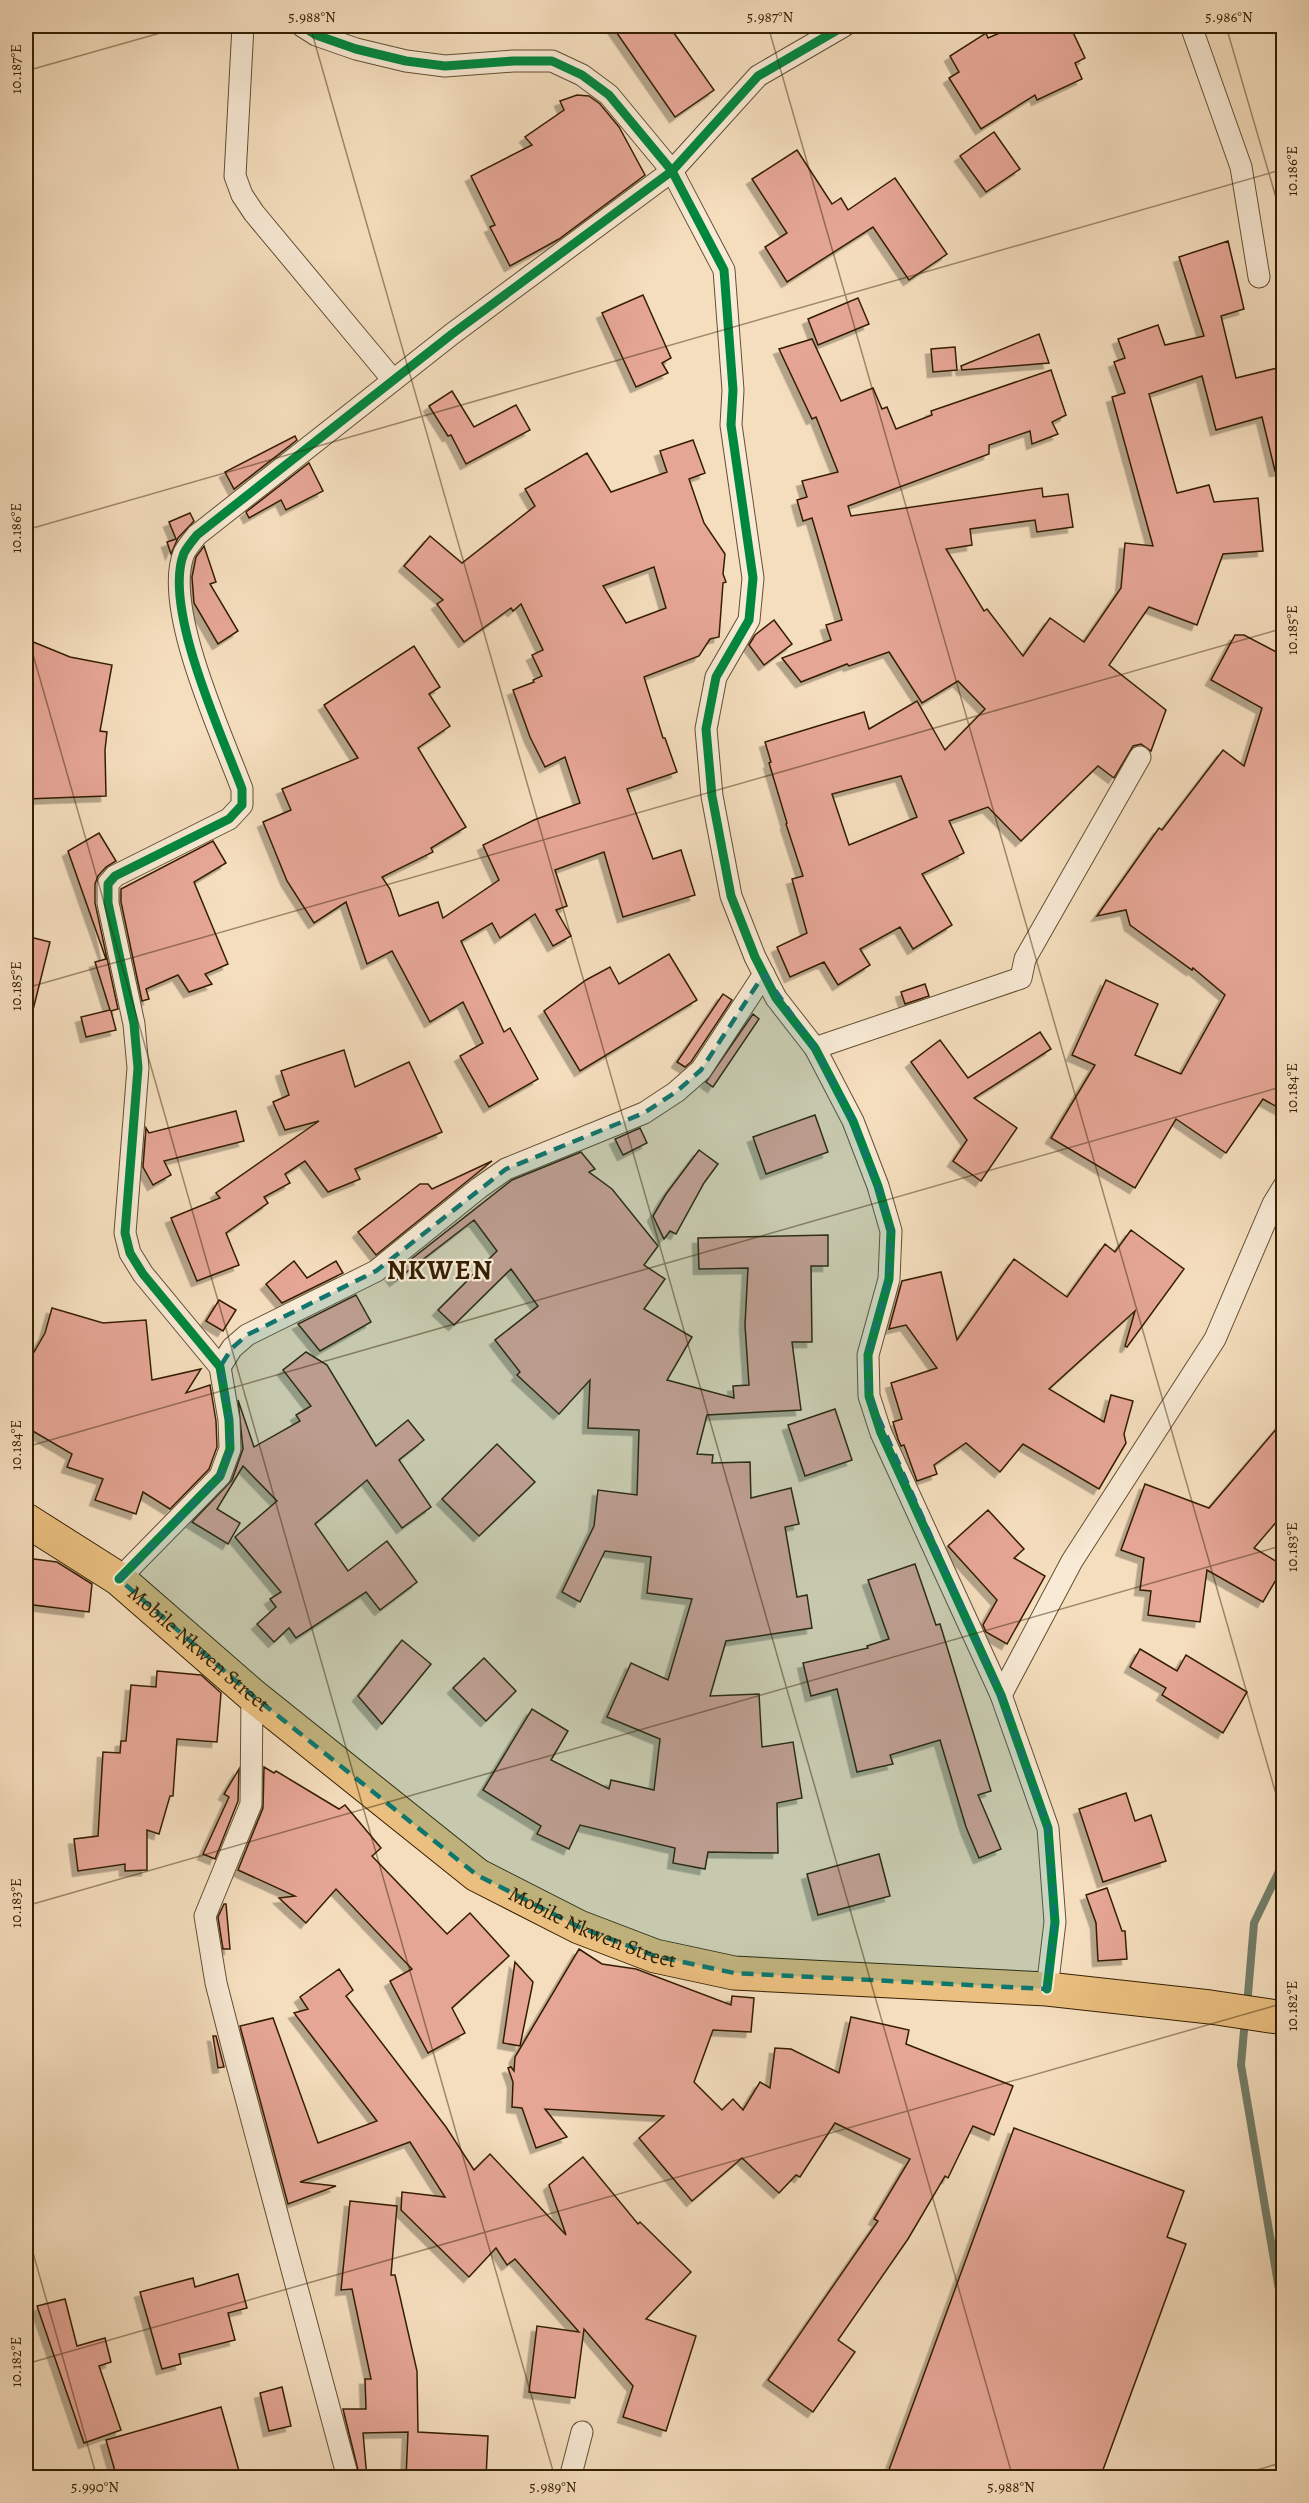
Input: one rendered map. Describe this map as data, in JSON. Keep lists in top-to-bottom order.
{
  "streets": {
    "highway": ["Mobile Nkwen Street"]
  },
  "districts": ["NKWEN"],
  "coordinates": [
    "5.988°N",
    "5.987°N",
    "5.986°N",
    "10.187°E",
    "10.186°E",
    "10.185°E",
    "10.184°E",
    "10.183°E",
    "10.182°E",
    "5.990°N",
    "5.989°N"
  ]
}
